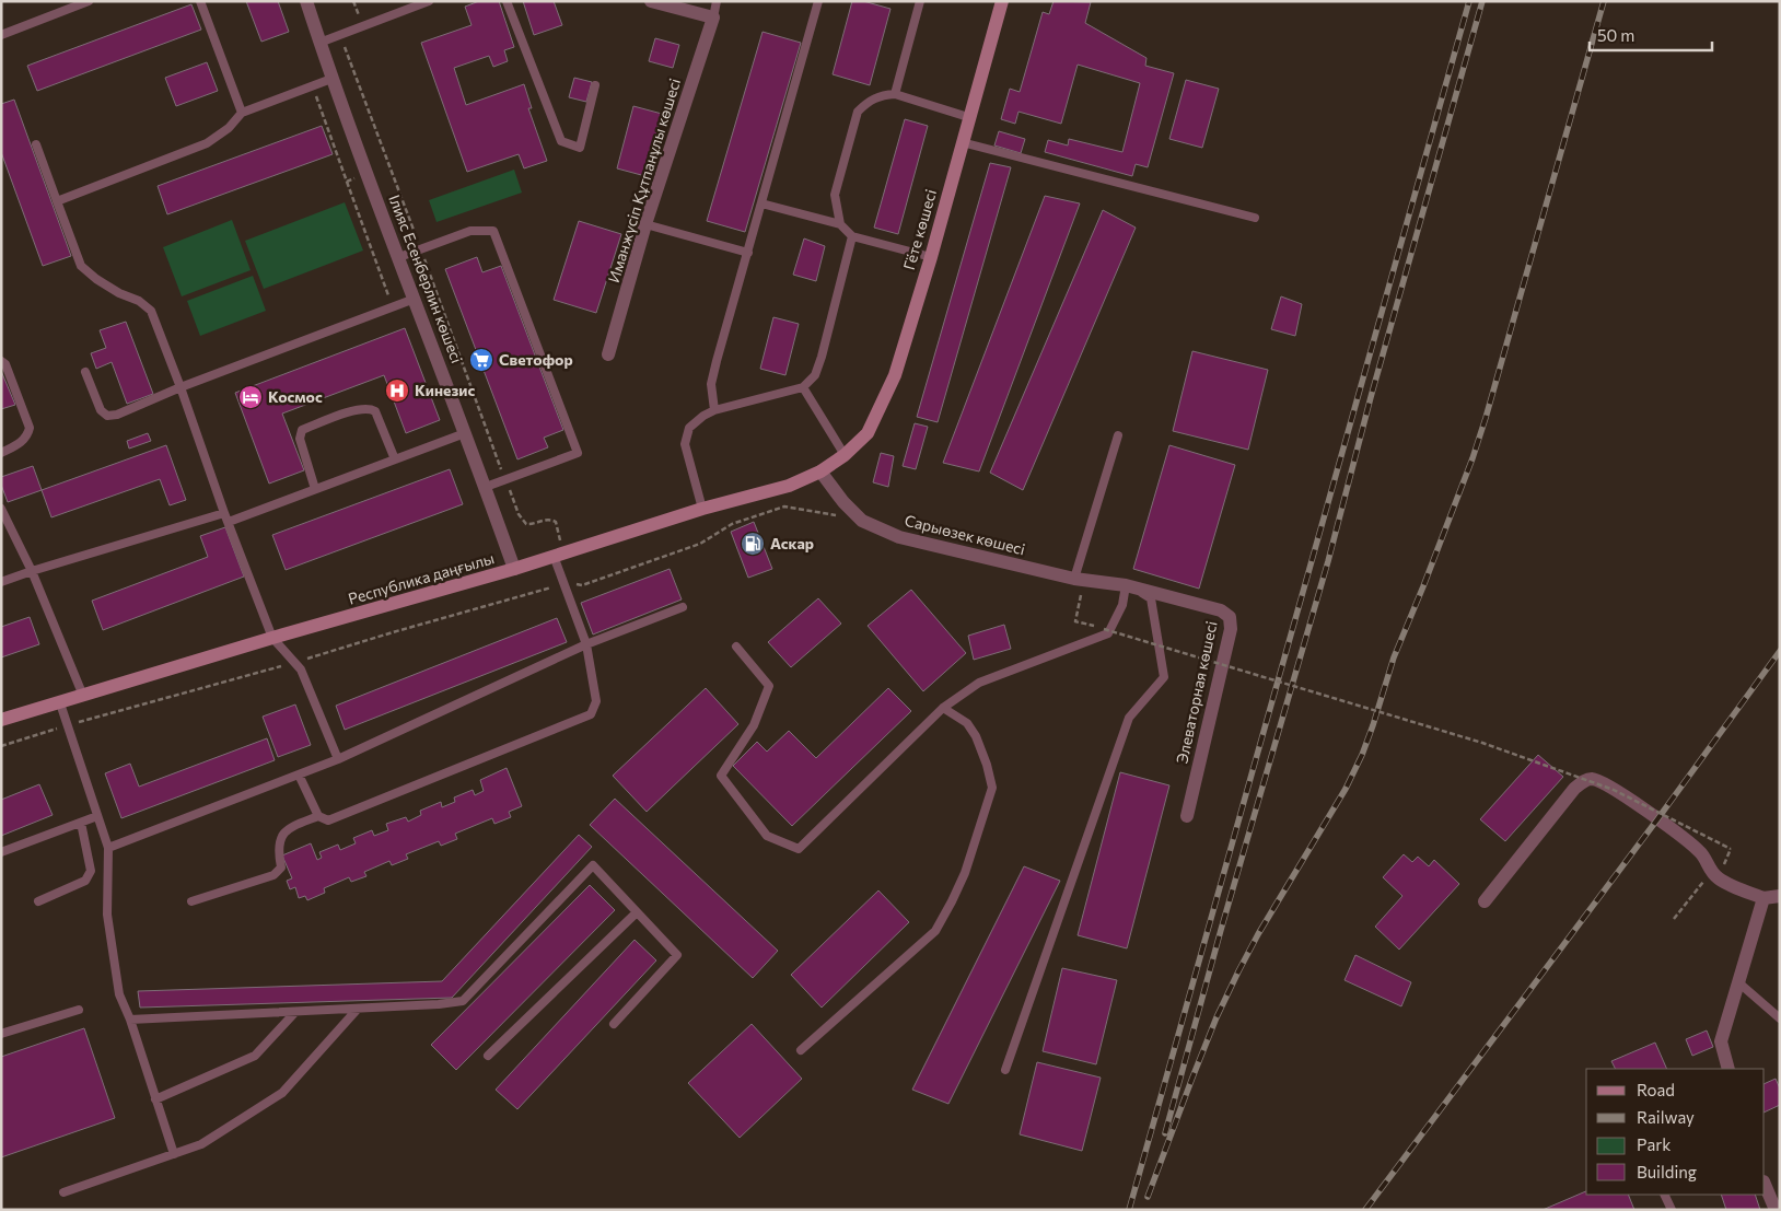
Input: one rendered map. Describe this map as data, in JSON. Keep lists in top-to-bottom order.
{
  "streets": {
    "main road": ["Гёте көшесі", "Республика даңғылы"],
    "street": [
      "Иманжүсіп Құтпанұлы көшесі",
      "Ілияс Есенберлин көшесі",
      "Сарыөзек көшесі",
      "Элеваторная көшесі"
    ]
  },
  "crossings": [
    ["Гёте көшесі", "Республика даңғылы"],
    ["Ілияс Есенберлин көшесі", "Республика даңғылы"],
    ["Сарыөзек көшесі", "Республика даңғылы"],
    ["Сарыөзек көшесі", "Элеваторная көшесі"]
  ],
  "places": {
    "supermarket": ["Светофор"],
    "hospital": ["Кинезис"],
    "hotel": ["Космос"],
    "fuel station": ["Аскар"]
  },
  "legend": [
    "Road",
    "Railway",
    "Park",
    "Building"
  ],
  "scale_bar": "50 m"
}
